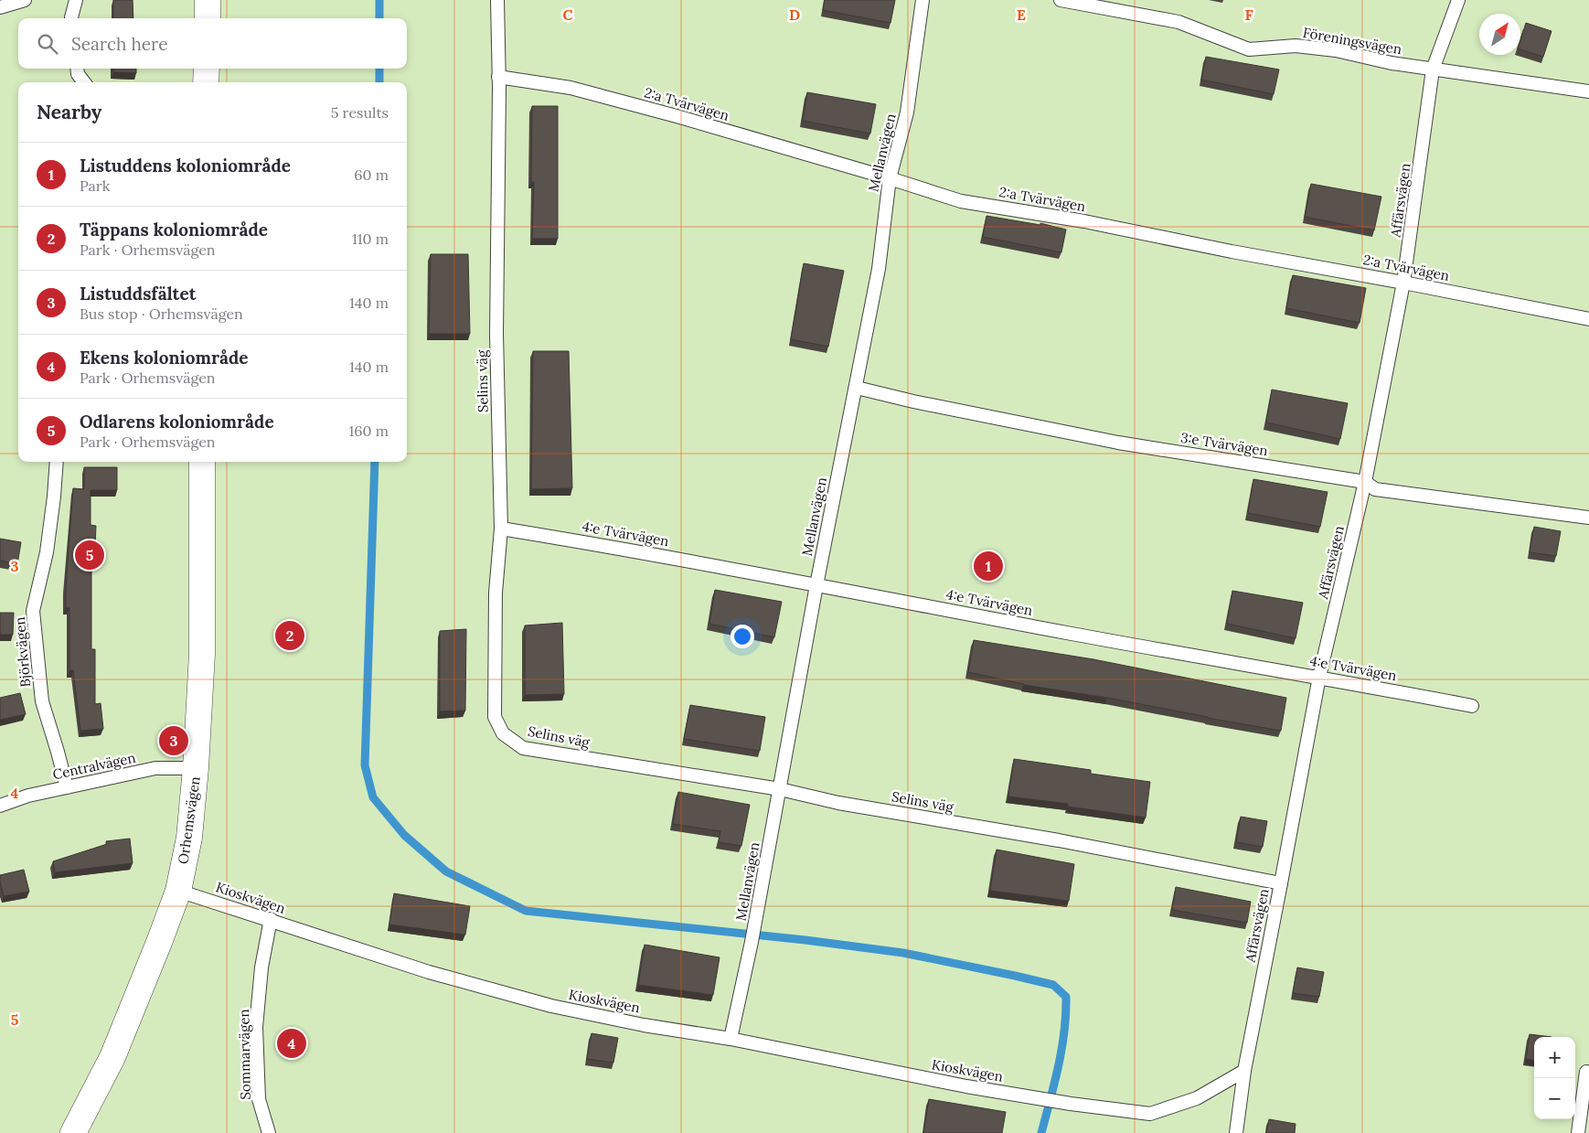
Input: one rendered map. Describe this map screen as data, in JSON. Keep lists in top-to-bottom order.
{
  "streets": {
    "street": ["Orhemsvägen"],
    "lane": [
      "Föreningsvägen",
      "2:a Tvärvägen",
      "Mellanvägen",
      "Affärsvägen",
      "Selins väg",
      "3:e Tvärvägen",
      "4:e Tvärvägen",
      "Björkvägen",
      "Centralvägen",
      "Kioskvägen",
      "Sommarvägen"
    ]
  },
  "crossings": [
    ["Föreningsvägen", "Affärsvägen"],
    ["2:a Tvärvägen", "Mellanvägen"],
    ["2:a Tvärvägen", "Affärsvägen"],
    ["2:a Tvärvägen", "Selins väg"],
    ["Mellanvägen", "Selins väg"],
    ["Mellanvägen", "3:e Tvärvägen"],
    ["Mellanvägen", "4:e Tvärvägen"],
    ["Mellanvägen", "Kioskvägen"],
    ["Affärsvägen", "Selins väg"],
    ["Affärsvägen", "3:e Tvärvägen"],
    ["Affärsvägen", "4:e Tvärvägen"],
    ["Affärsvägen", "Kioskvägen"],
    ["Selins väg", "4:e Tvärvägen"],
    ["Björkvägen", "Centralvägen"],
    ["Centralvägen", "Orhemsvägen"],
    ["Orhemsvägen", "Kioskvägen"],
    ["Kioskvägen", "Sommarvägen"]
  ],
  "north": "top right",
  "page": {
    "search": "Search here",
    "heading": ["Nearby", "5 results"],
    "list": [
      {
        "mark": "1",
        "name": "Listuddens koloniområde",
        "note": "Park",
        "value": "60 m"
      },
      {
        "mark": "2",
        "name": "Täppans koloniområde",
        "note": "Park · Orhemsvägen",
        "value": "110 m"
      },
      {
        "mark": "3",
        "name": "Listuddsfältet",
        "note": "Bus stop · Orhemsvägen",
        "value": "140 m"
      },
      {
        "mark": "4",
        "name": "Ekens koloniområde",
        "note": "Park · Orhemsvägen",
        "value": "140 m"
      },
      {
        "mark": "5",
        "name": "Odlarens koloniområde",
        "note": "Park · Orhemsvägen",
        "value": "160 m"
      }
    ],
    "pins": [
      "5",
      "1",
      "2",
      "3",
      "4"
    ],
    "map_buttons": ["+", "−"]
  },
  "grid": {
    "columns": [
      "C",
      "D",
      "E",
      "F"
    ],
    "rows": ["3", "4", "5"]
  }
}
